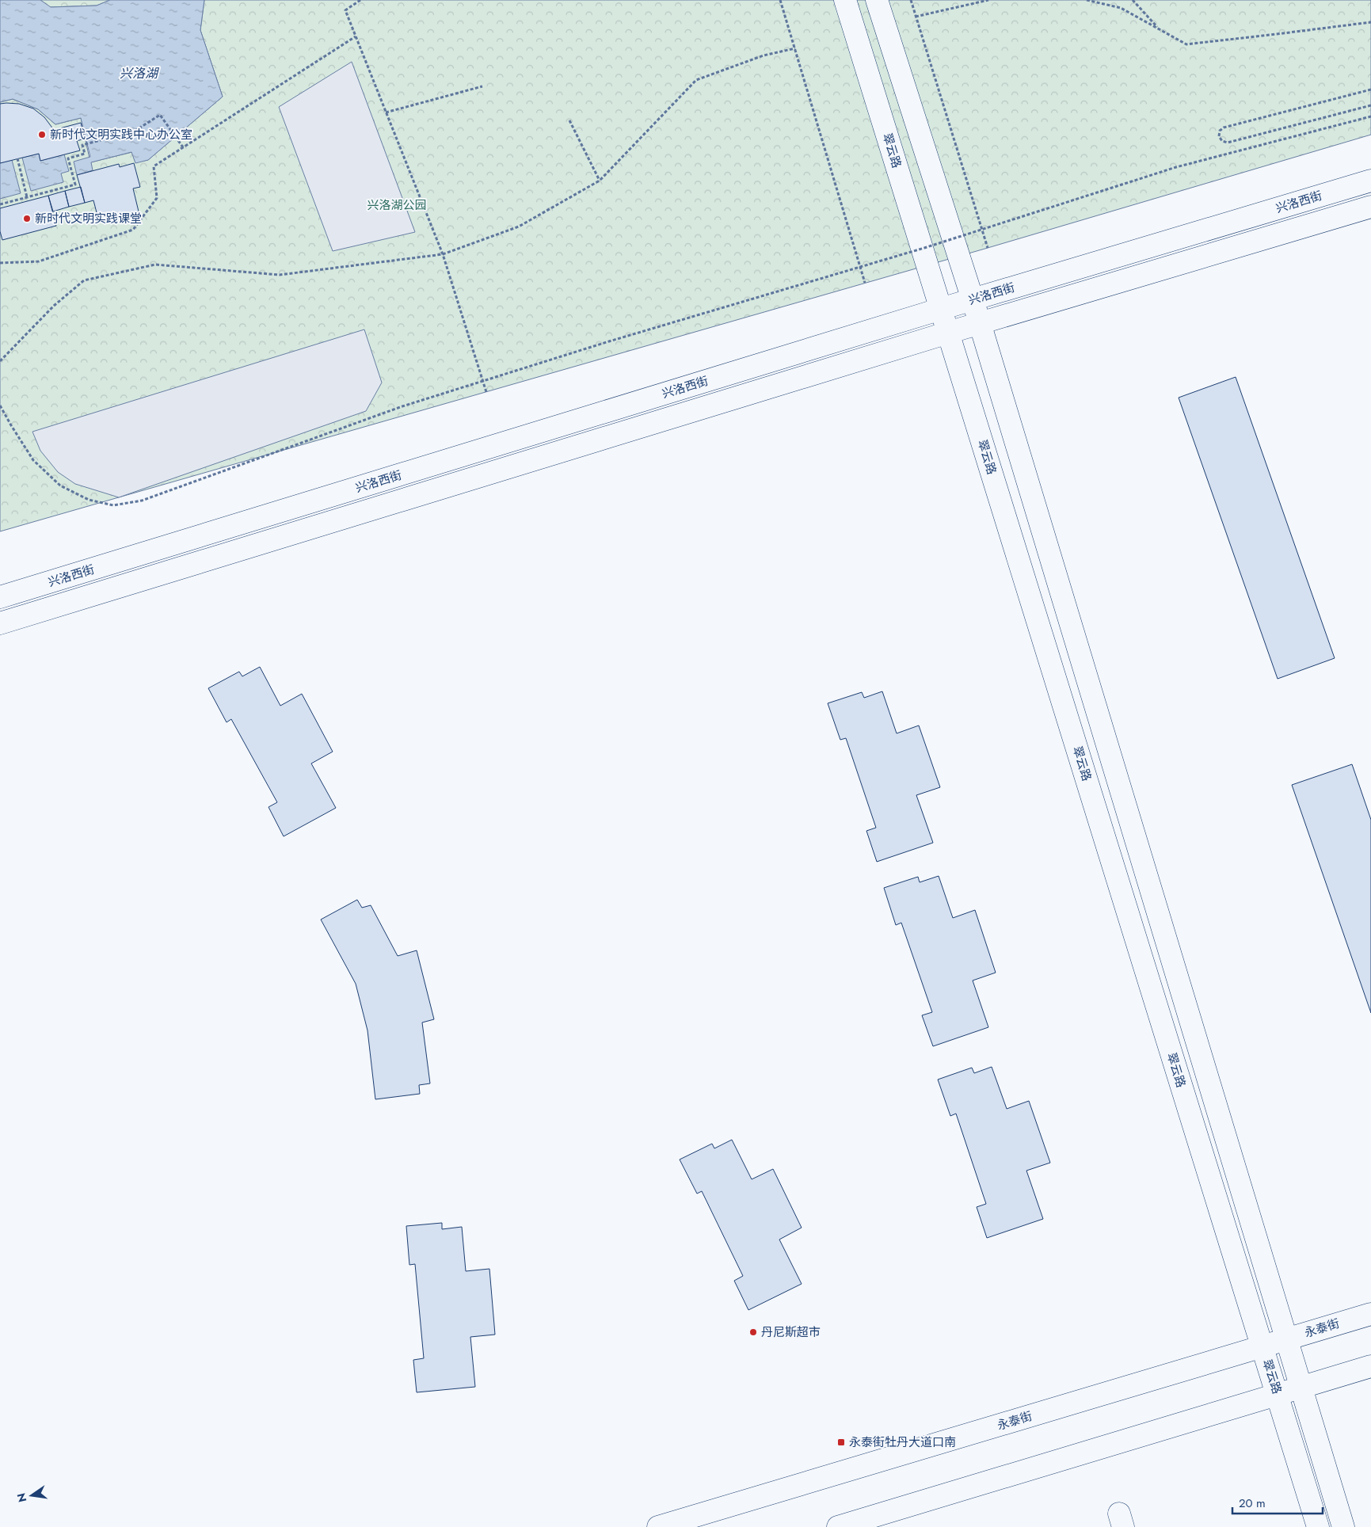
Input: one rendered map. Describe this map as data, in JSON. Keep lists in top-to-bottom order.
{
  "streets": {
    "street": ["翠云路", "兴洛西街", "永泰街"]
  },
  "crossings": [
    ["翠云路", "兴洛西街"],
    ["翠云路", "永泰街"]
  ],
  "water": ["兴洛湖"],
  "parks": ["兴洛湖公园"],
  "places": {
    "other": ["新时代文明实践中心办公室", "新时代文明实践课堂", "丹尼斯超市"],
    "transit": ["永泰街牡丹大道口南"]
  },
  "scale_bar": "20 m",
  "north": "left"
}
